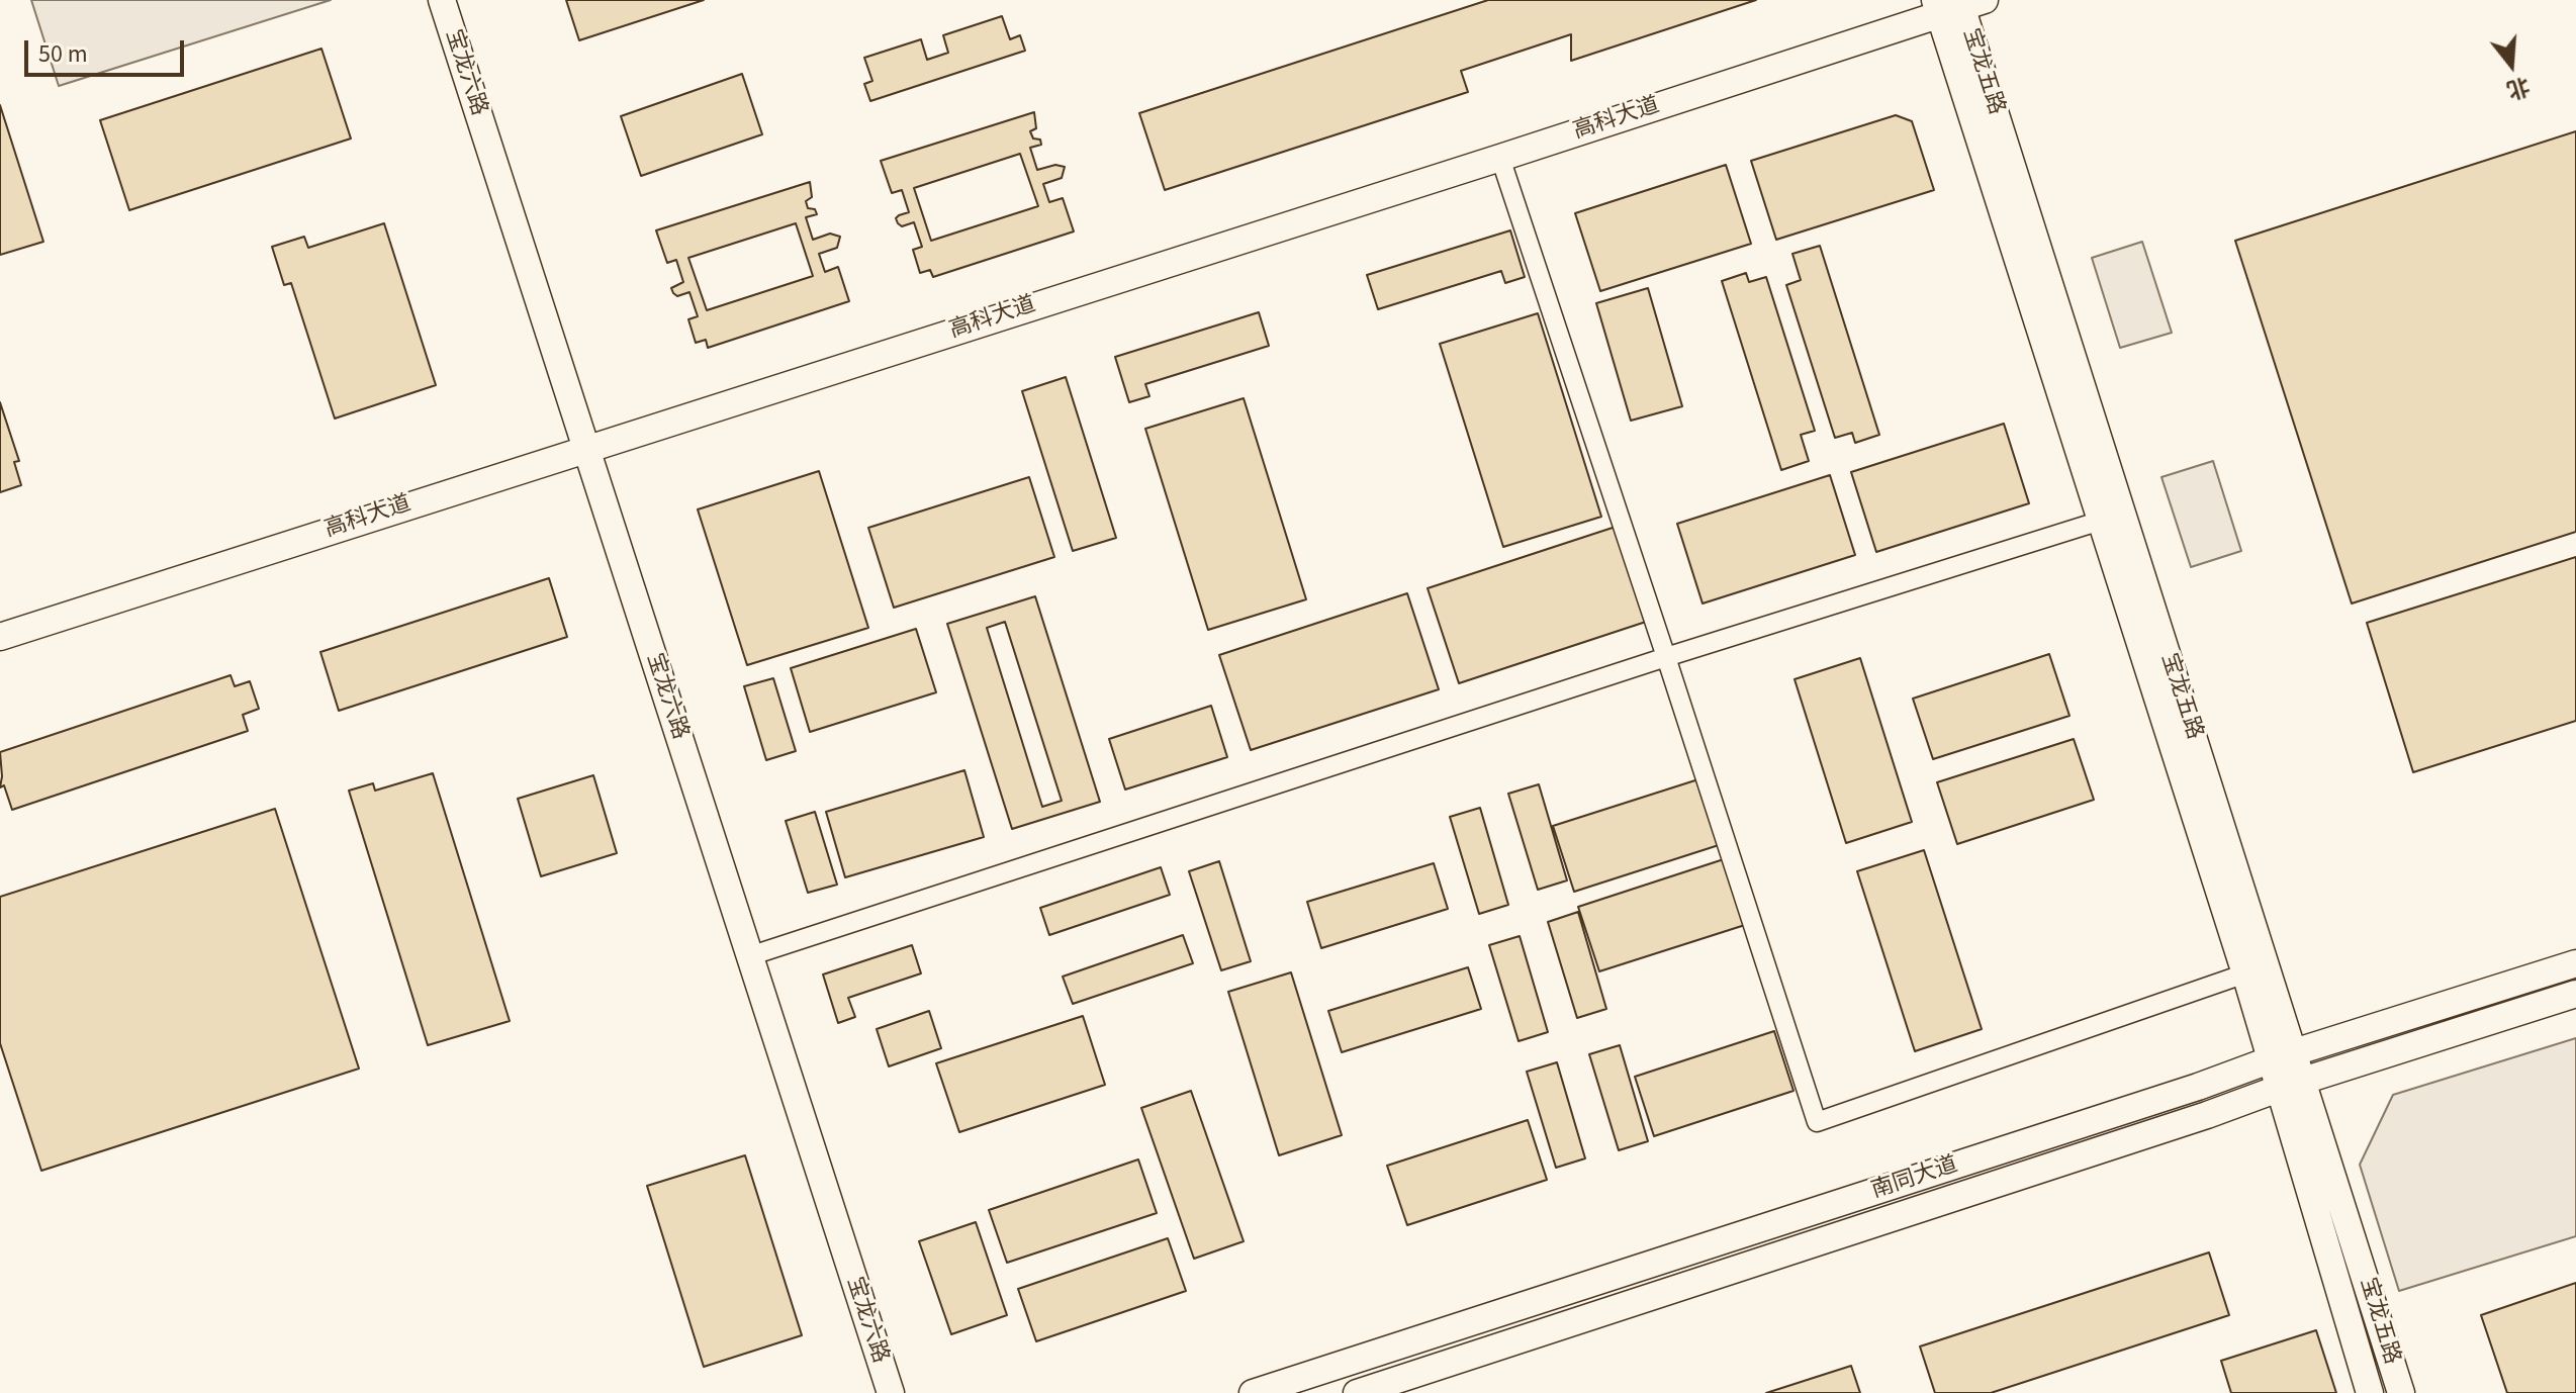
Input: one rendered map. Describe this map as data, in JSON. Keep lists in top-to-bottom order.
{
  "streets": {
    "street": [
      "宝龙五路",
      "宝龙六路",
      "高科大道",
      "南同大道"
    ]
  },
  "crossings": [
    ["宝龙五路", "高科大道"],
    ["宝龙五路", "南同大道"],
    ["宝龙六路", "高科大道"]
  ],
  "scale_bar": "50 m",
  "north": "bottom"
}
